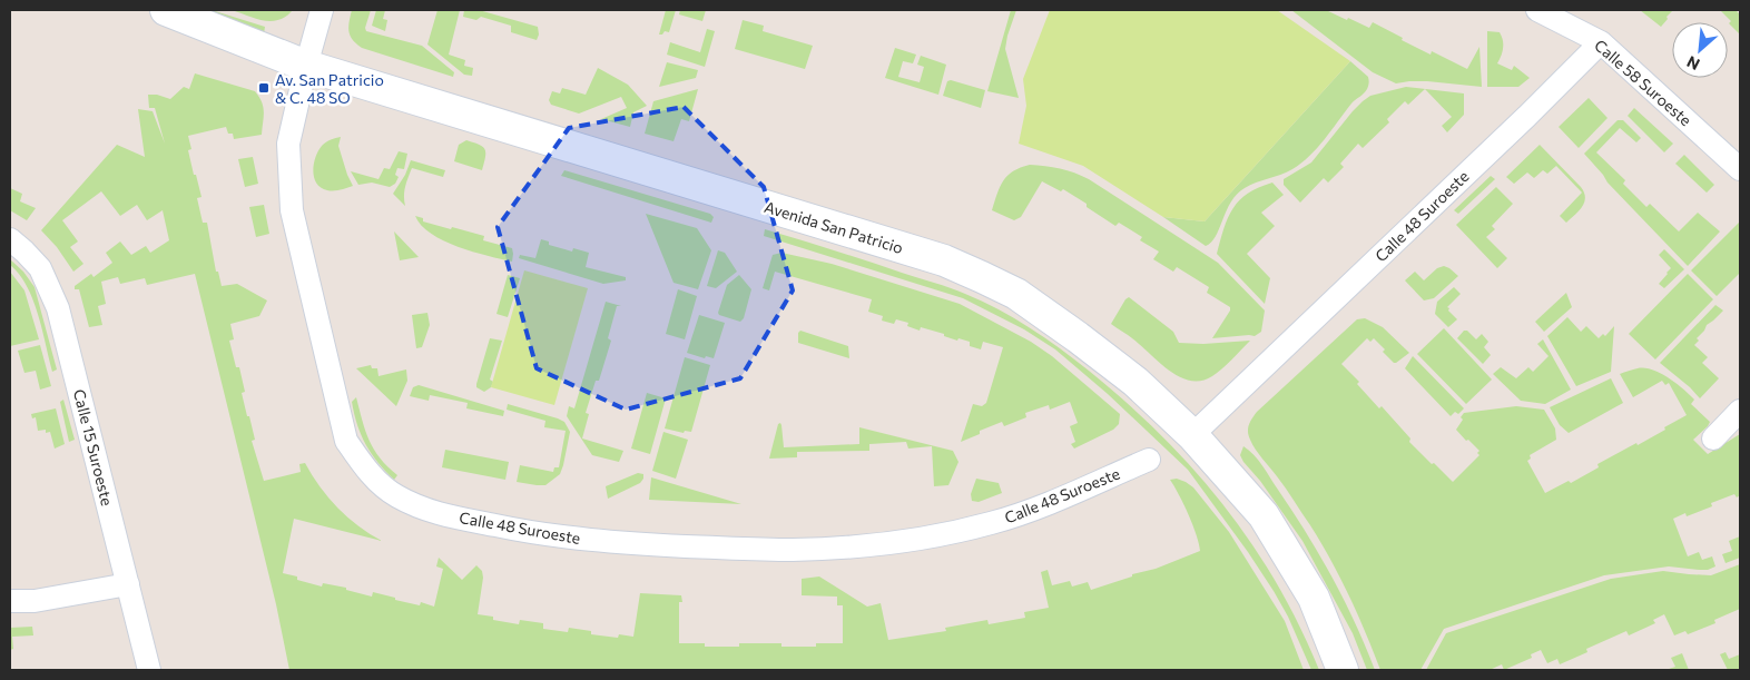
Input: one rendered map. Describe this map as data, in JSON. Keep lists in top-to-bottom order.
{
  "streets": {
    "street": [
      "Calle 58 Suroeste",
      "Calle 48 Suroeste",
      "Avenida San Patricio",
      "Calle 15 Suroeste"
    ]
  },
  "crossings": [
    ["Calle 58 Suroeste", "Calle 48 Suroeste"],
    ["Calle 48 Suroeste", "Avenida San Patricio"]
  ],
  "places": {
    "transit": ["Av. San Patricio & C. 48 SO"]
  },
  "north": "bottom left"
}
